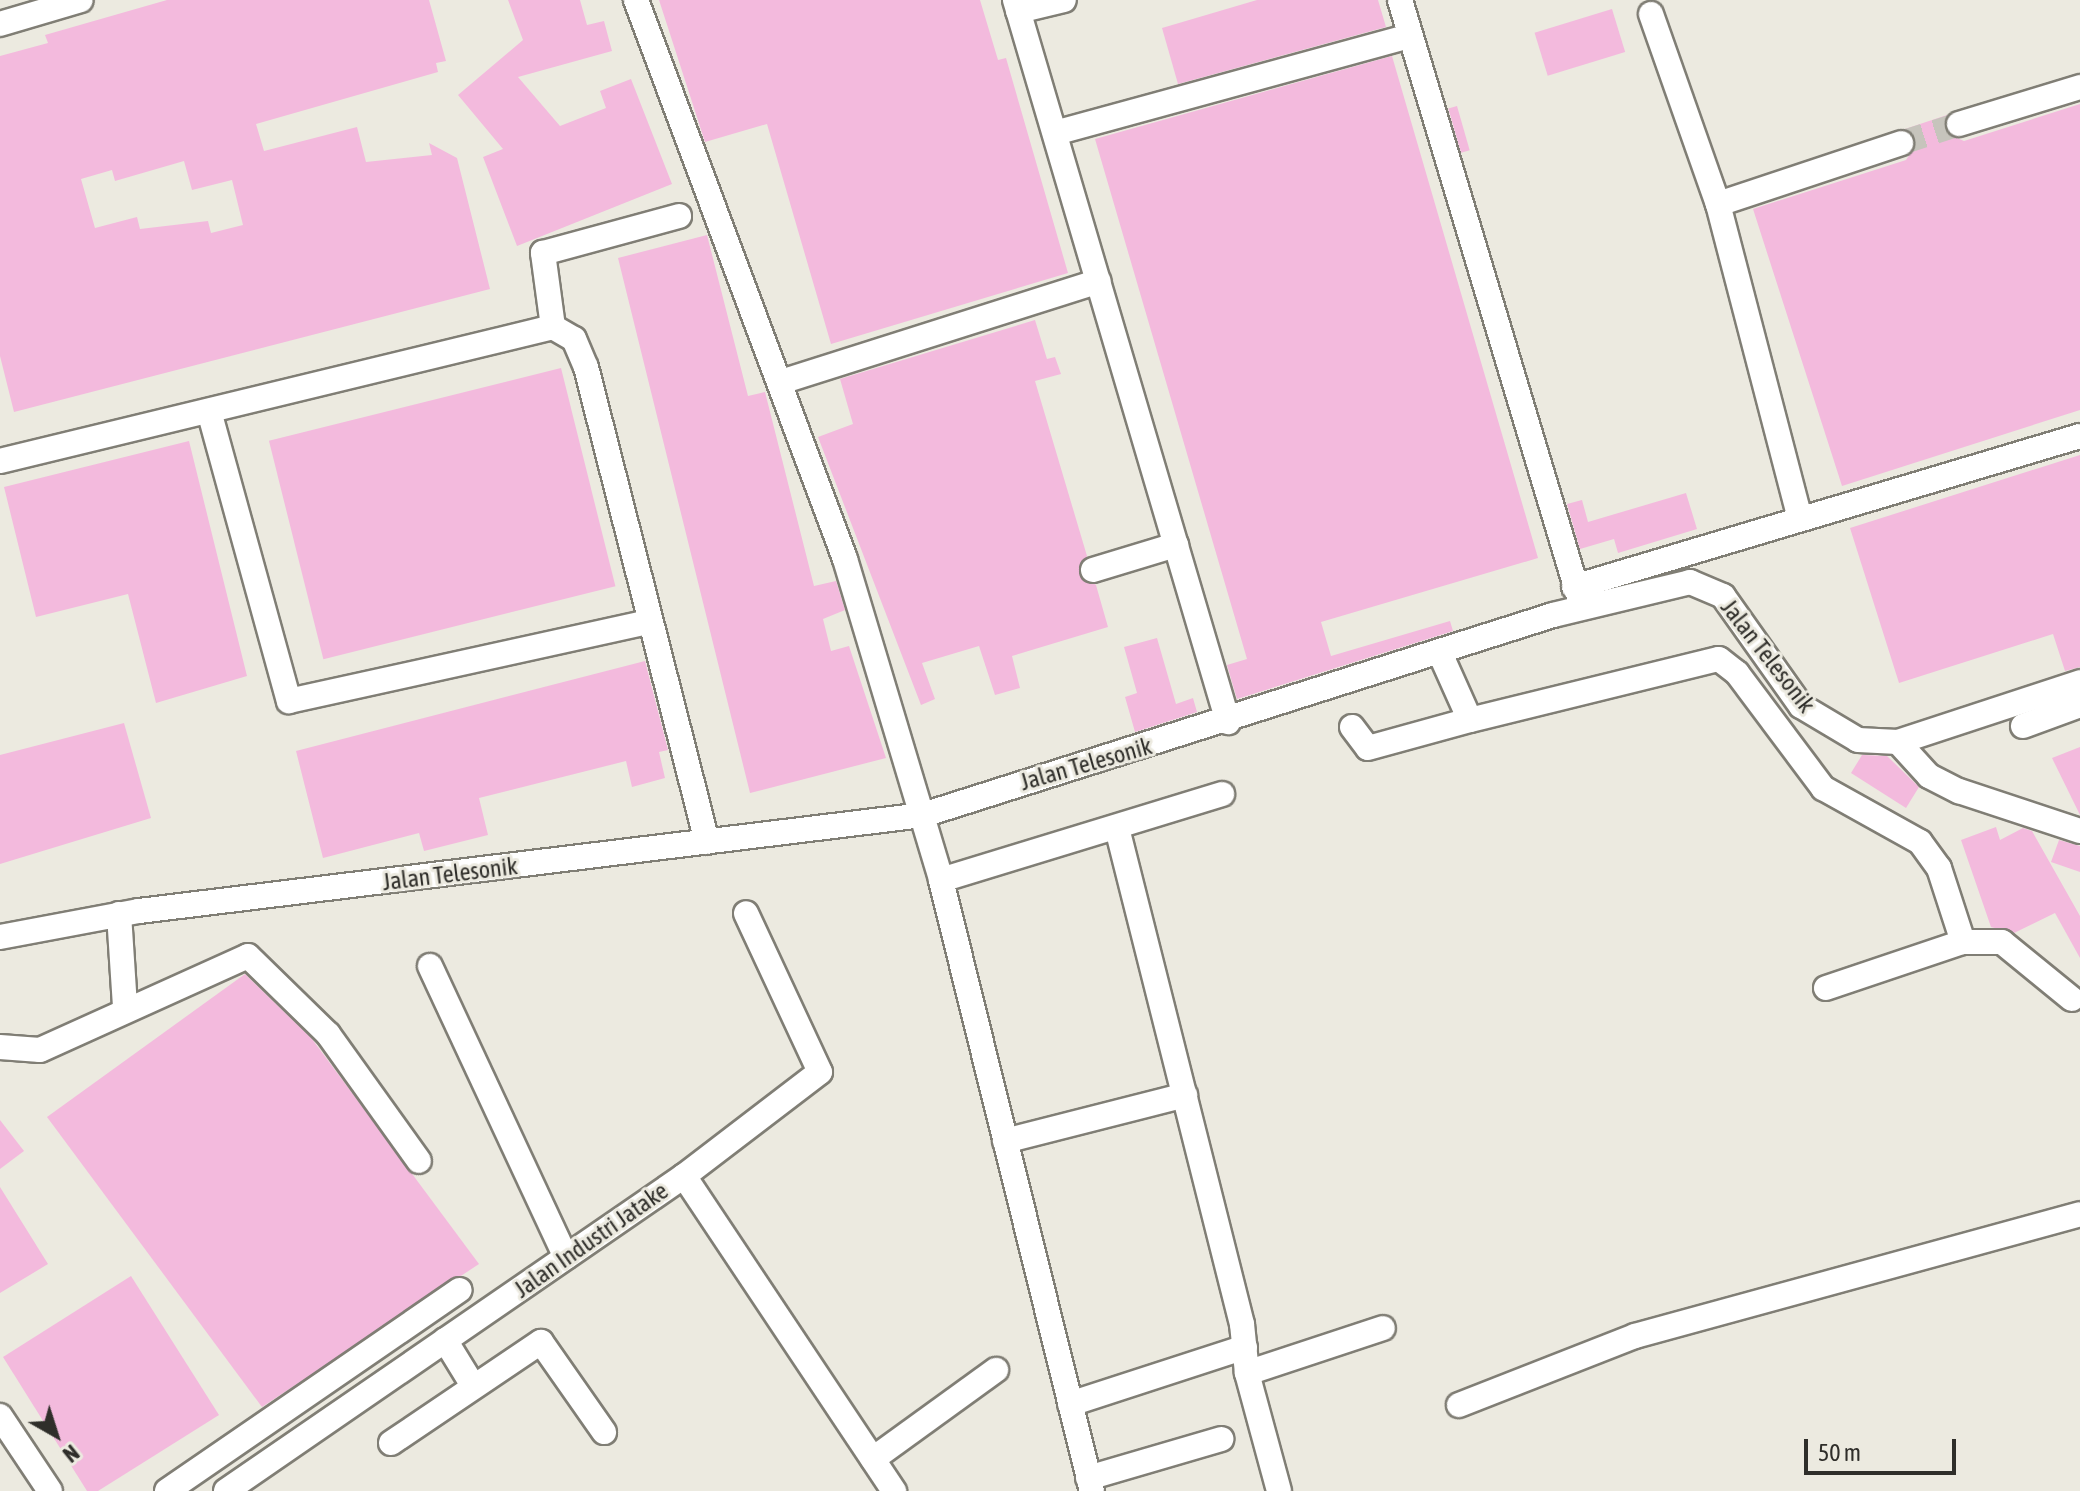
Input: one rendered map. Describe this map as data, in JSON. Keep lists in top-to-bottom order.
{
  "streets": {
    "street": ["Jalan Telesonik", "Jalan Industri Jatake"]
  },
  "scale_bar": "50 m",
  "north": "bottom right"
}
